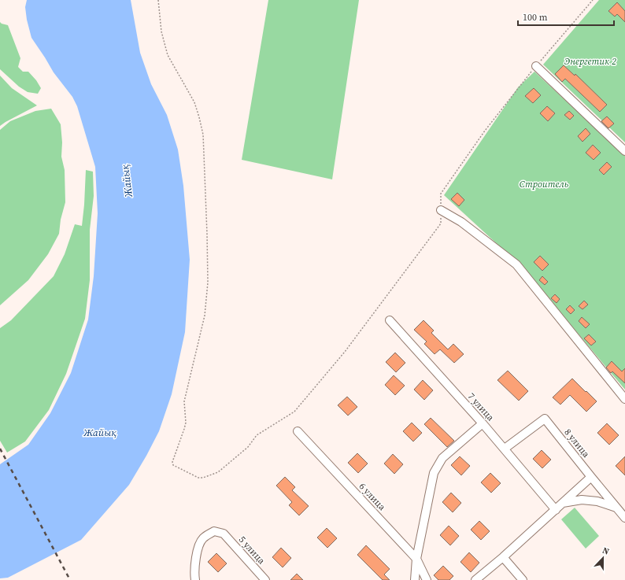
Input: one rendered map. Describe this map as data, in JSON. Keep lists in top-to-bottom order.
{
  "streets": {
    "street": [
      "7 улица",
      "8 улица",
      "6 улица",
      "5 улица"
    ]
  },
  "crossings": [
    ["7 улица", "8 улица"]
  ],
  "water": ["Жайық"],
  "parks": ["Энергетик 2", "Строитель"],
  "scale_bar": "100 m",
  "north": "top"
}
